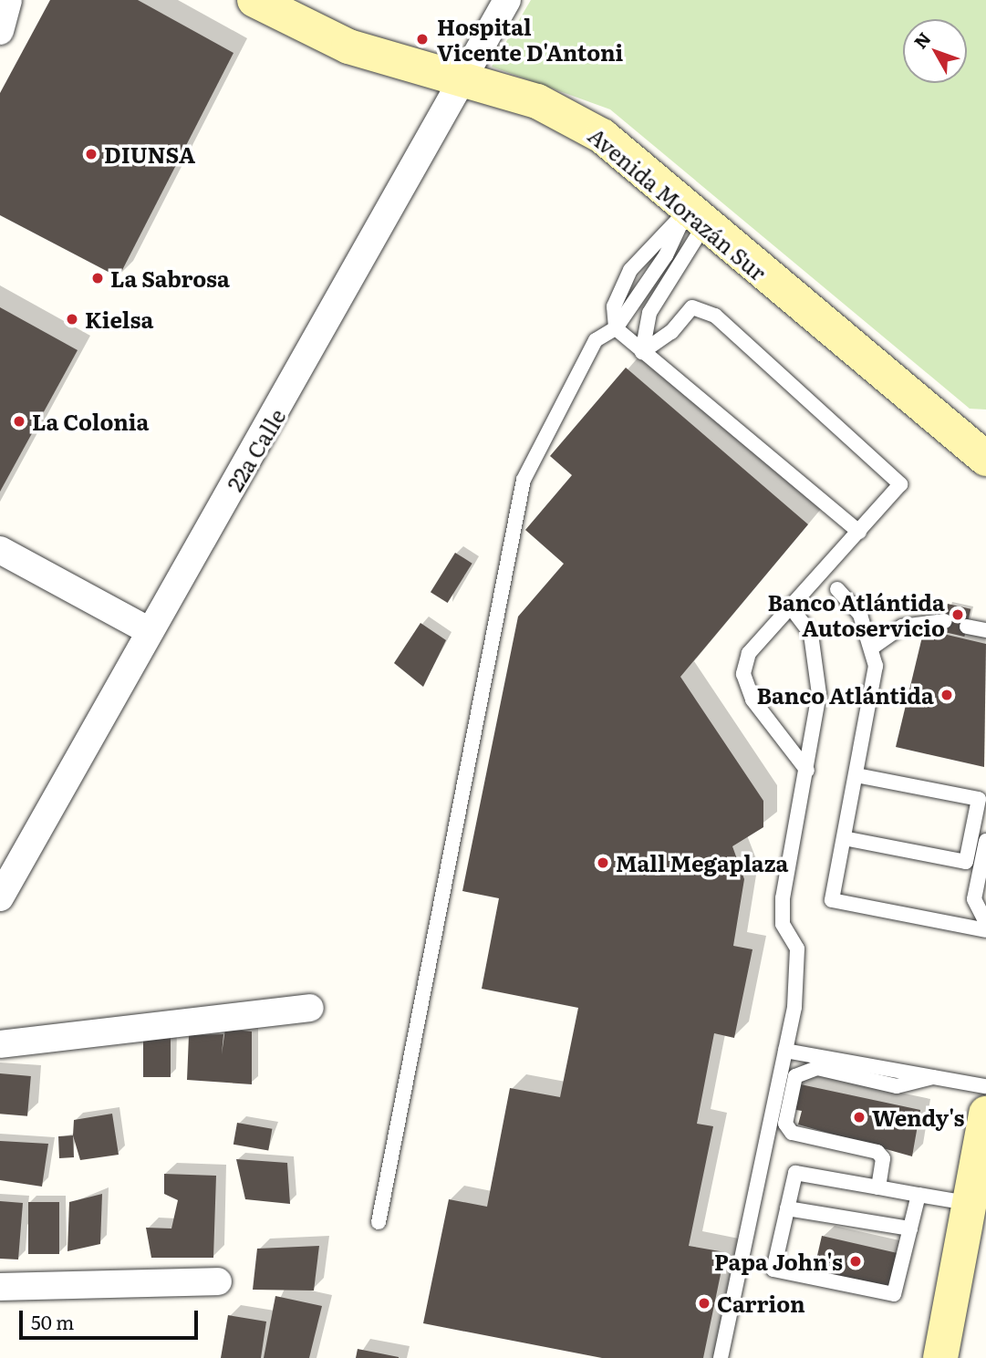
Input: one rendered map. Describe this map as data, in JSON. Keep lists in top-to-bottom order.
{
  "streets": {
    "street": ["Avenida Morazán Sur", "22a Calle"]
  },
  "crossings": [
    ["Avenida Morazán Sur", "22a Calle"]
  ],
  "places": [
    "Hospital Vicente D'Antoni",
    "DIUNSA",
    "La Sabrosa",
    "Kielsa",
    "La Colonia",
    "Banco Atlántida Autoservicio",
    "Banco Atlántida",
    "Mall Megaplaza",
    "Wendy's",
    "Papa John's",
    "Carrion"
  ],
  "scale_bar": "50 m",
  "north": "top left"
}
